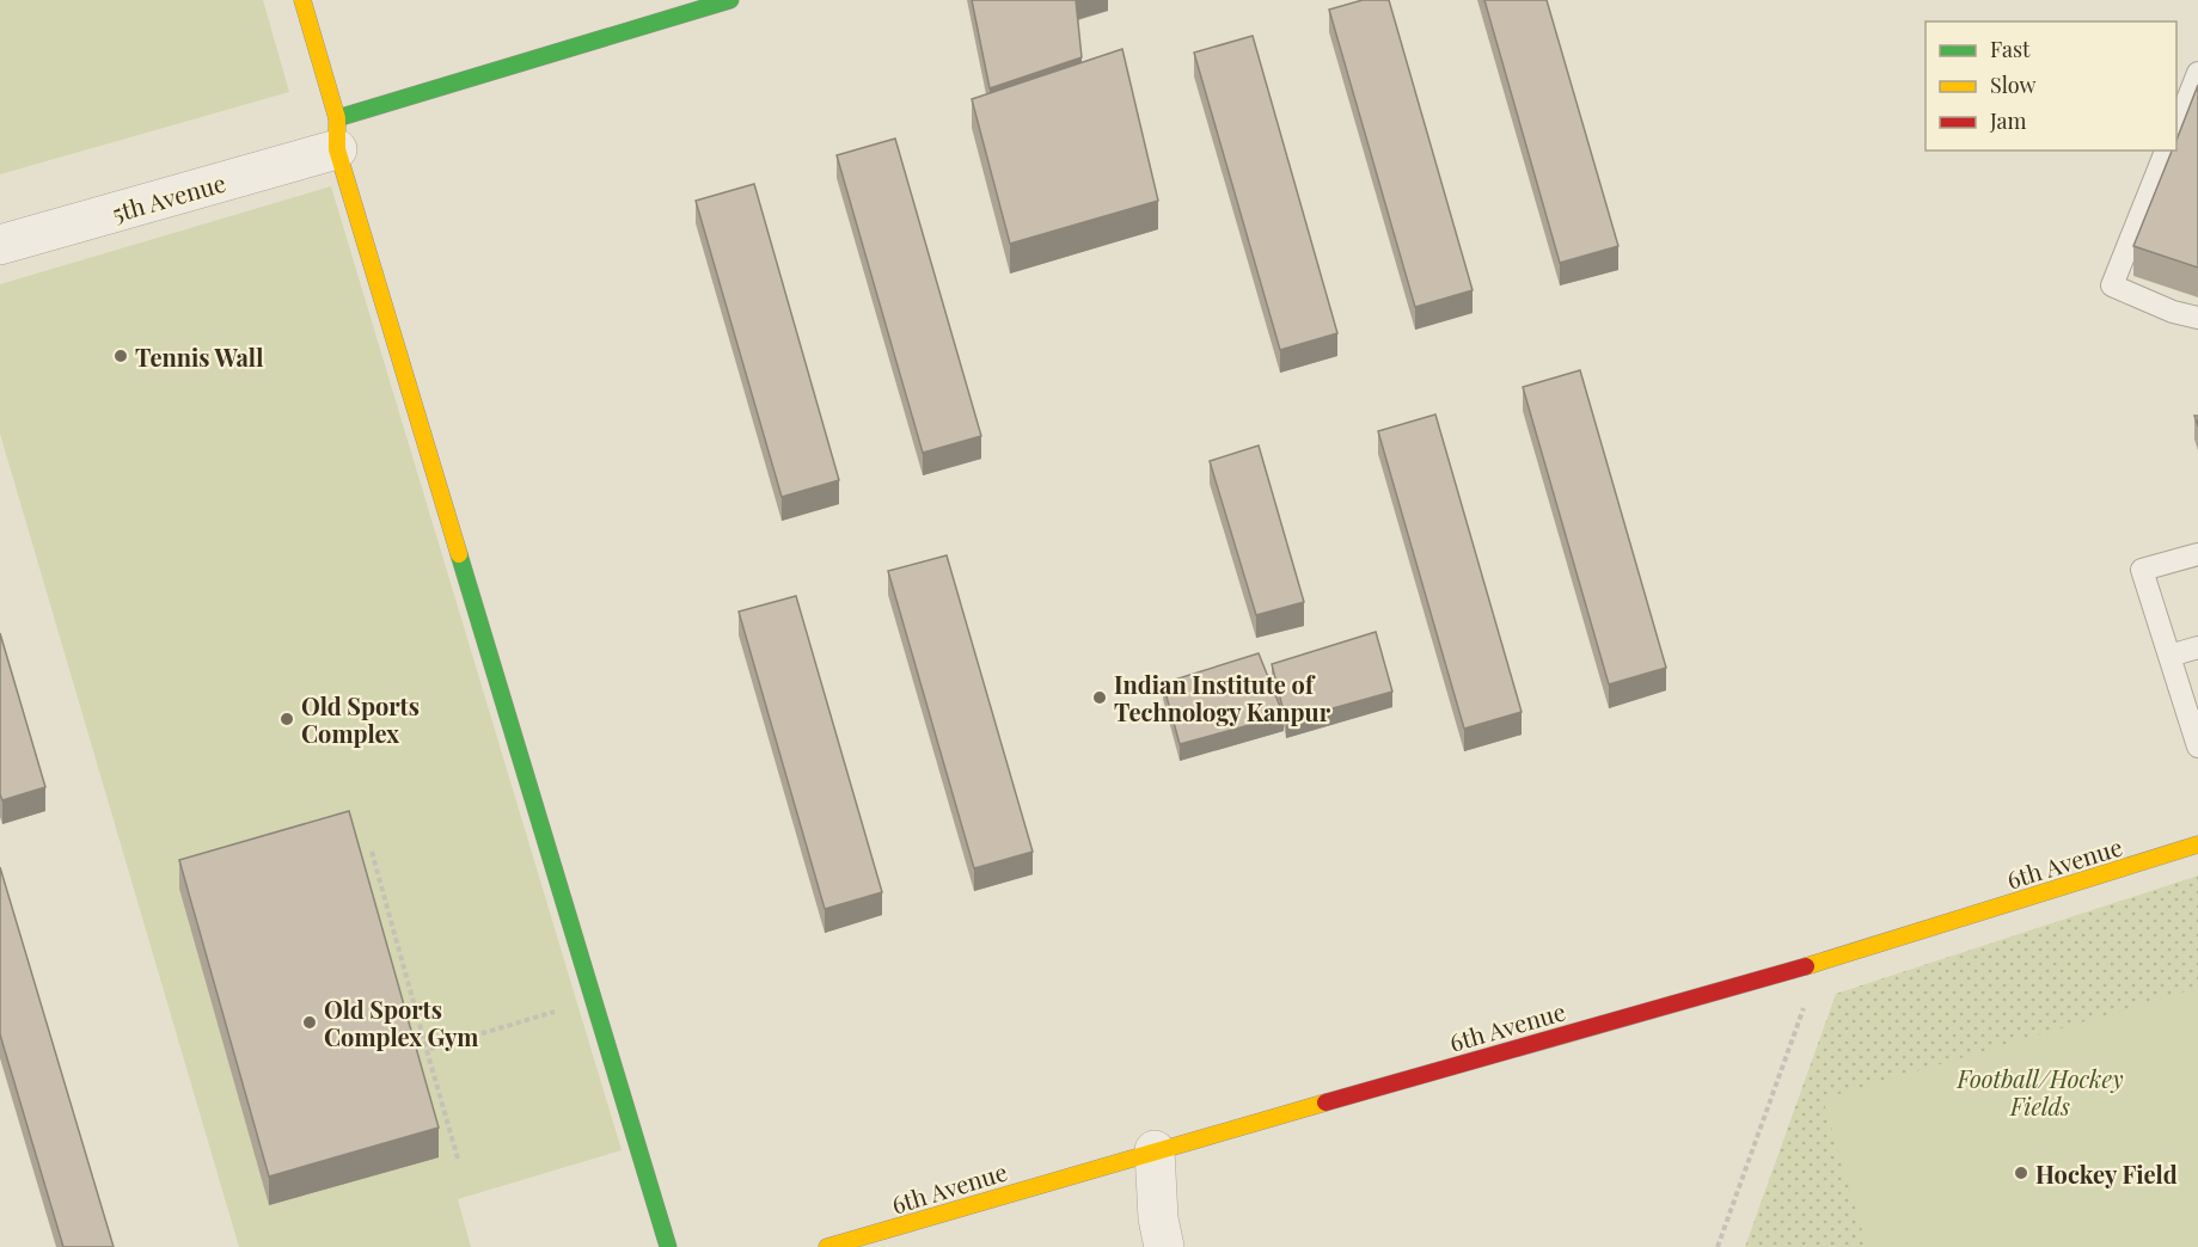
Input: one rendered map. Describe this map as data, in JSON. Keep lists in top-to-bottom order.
{
  "streets": {
    "street": ["5th Avenue", "6th Avenue"]
  },
  "parks": ["Football/Hockey Fields"],
  "places": [
    "Tennis Wall",
    "Indian Institute of Technology Kanpur",
    "Old Sports Complex",
    "Old Sports Complex Gym",
    "Hockey Field"
  ],
  "legend": ["Fast", "Slow", "Jam"]
}
